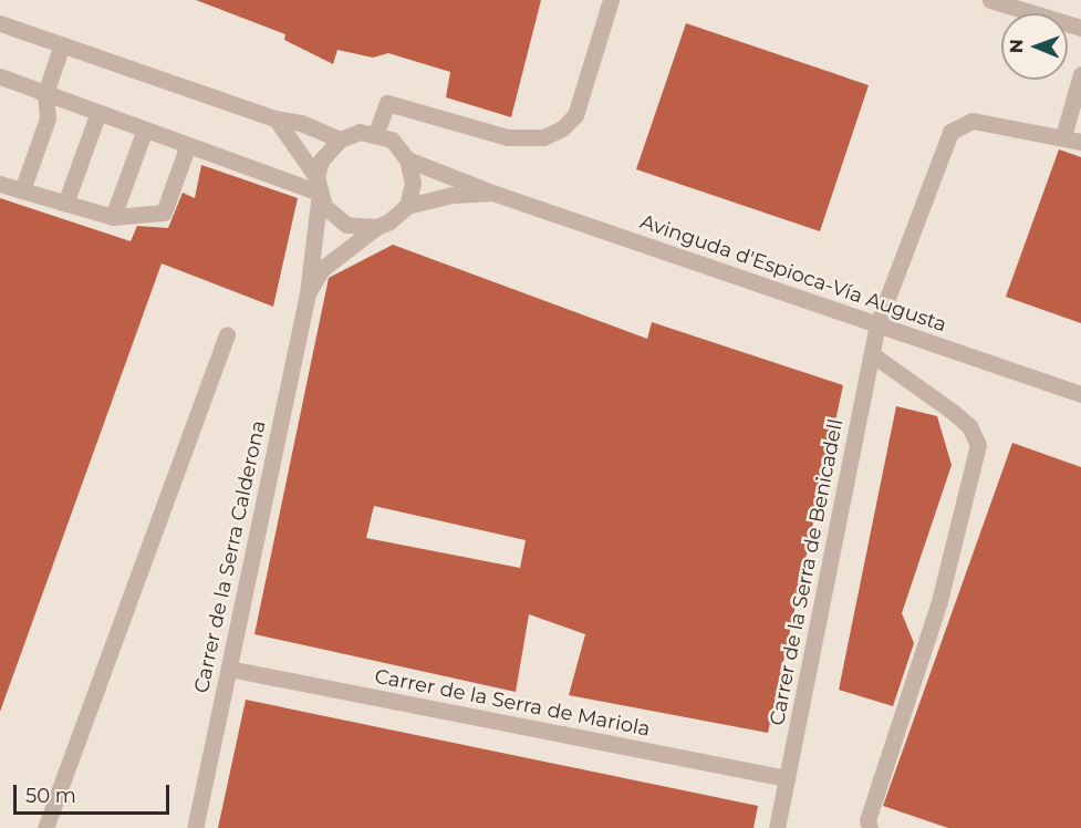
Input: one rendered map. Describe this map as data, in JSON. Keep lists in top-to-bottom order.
{
  "streets": {
    "street": [
      "Avinguda d'Espioca-Vía Augusta",
      "Carrer de la Serra Calderona",
      "Carrer de la Serra de Benicadell",
      "Carrer de la Serra de Mariola"
    ]
  },
  "crossings": [
    ["Avinguda d'Espioca-Vía Augusta", "Carrer de la Serra Calderona"],
    ["Avinguda d'Espioca-Vía Augusta", "Carrer de la Serra de Benicadell"],
    ["Carrer de la Serra Calderona", "Carrer de la Serra de Mariola"],
    ["Carrer de la Serra de Benicadell", "Carrer de la Serra de Mariola"]
  ],
  "scale_bar": "50 m",
  "north": "left"
}
